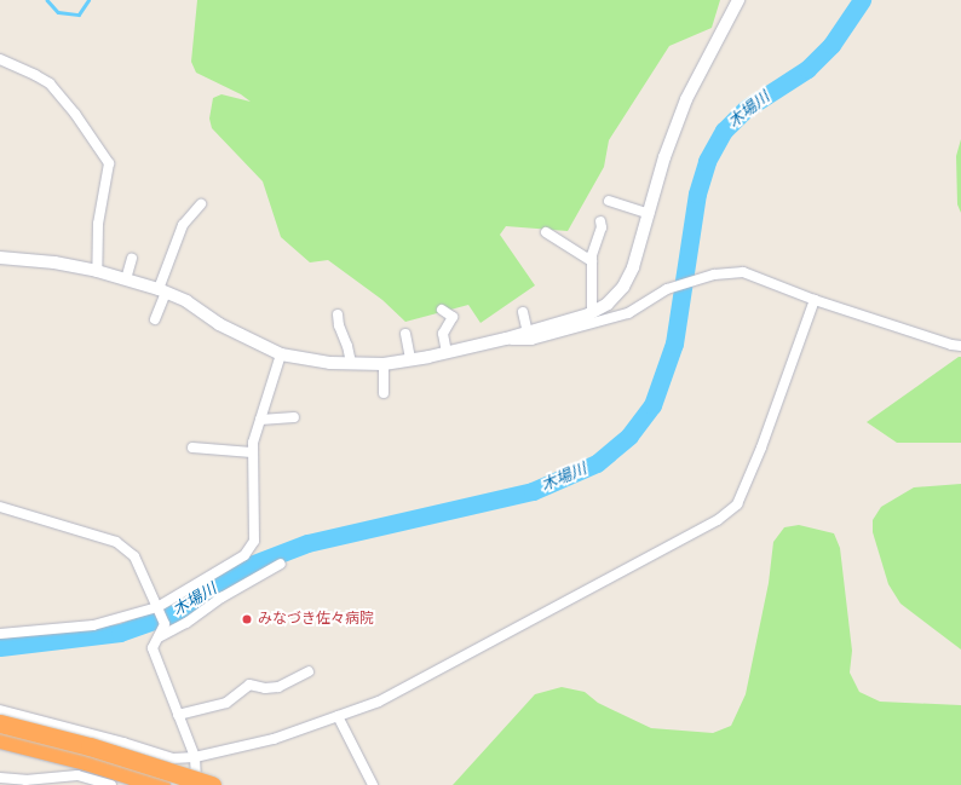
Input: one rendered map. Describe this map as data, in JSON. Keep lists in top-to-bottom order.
{
  "water": ["木場川"],
  "places": ["みなづき佐々病院"]
}
